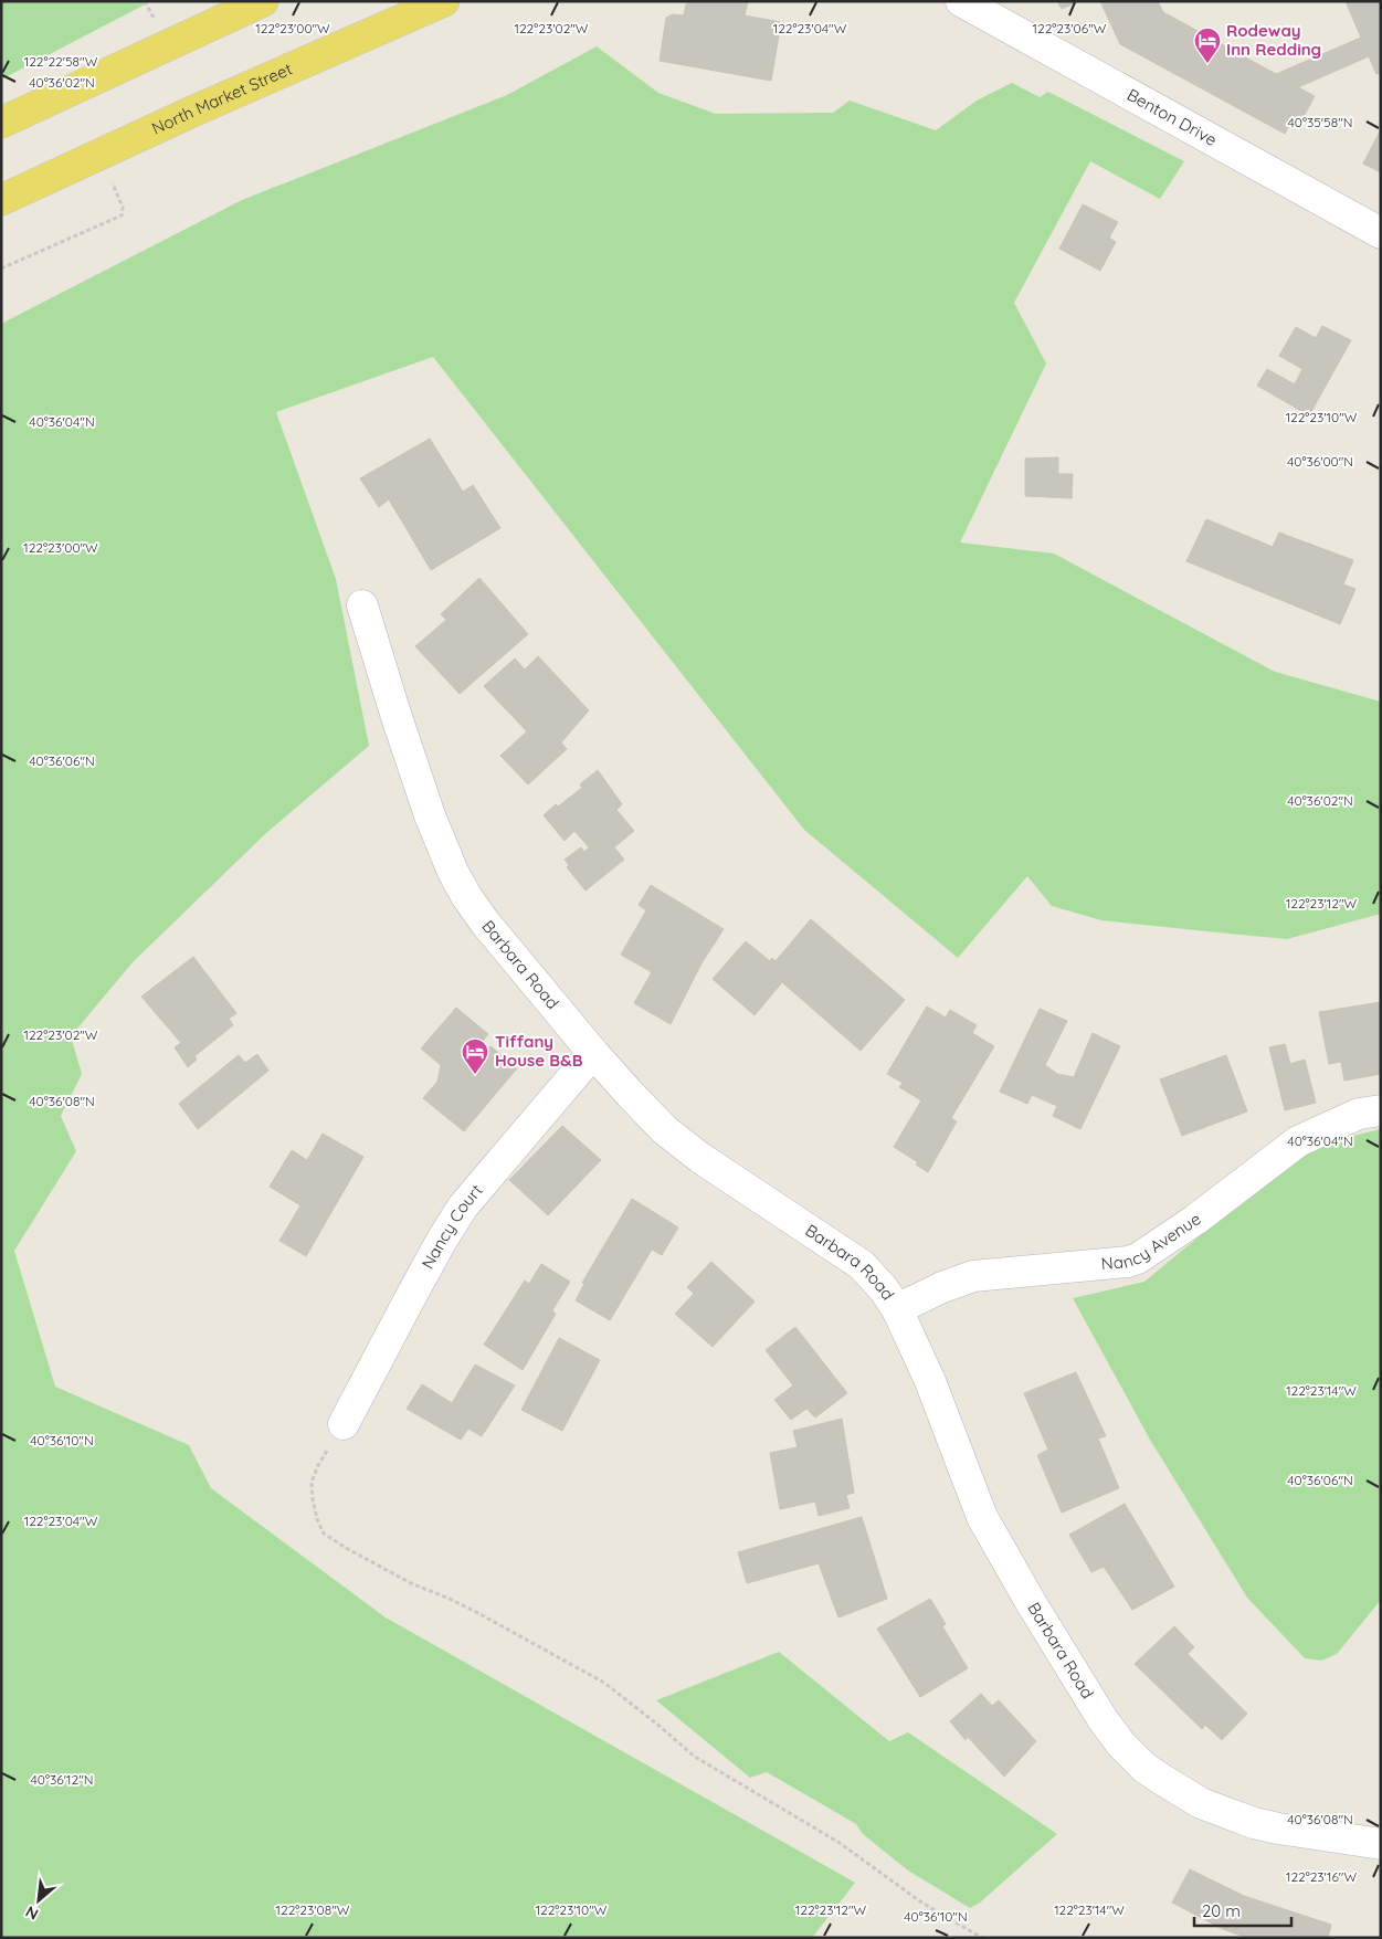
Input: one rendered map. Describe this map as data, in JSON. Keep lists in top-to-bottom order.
{
  "streets": {
    "main road": ["North Market Street"],
    "street": [
      "Benton Drive",
      "Barbara Road",
      "Nancy Court",
      "Nancy Avenue"
    ]
  },
  "crossings": [
    ["Barbara Road", "Nancy Court"],
    ["Barbara Road", "Nancy Avenue"]
  ],
  "places": {
    "hotel": ["Rodeway Inn Redding", "Tiffany House B&B"]
  },
  "scale_bar": "20 m",
  "north": "bottom left",
  "coordinates": [
    "122°23'00\"W",
    "122°23'02\"W",
    "122°23'04\"W",
    "122°23'06\"W",
    "122°22'58\"W",
    "40°36'02\"N",
    "40°35'58\"N",
    "122°23'10\"W",
    "40°36'04\"N",
    "40°36'00\"N",
    "40°36'06\"N",
    "122°23'12\"W",
    "40°36'08\"N",
    "122°23'14\"W",
    "40°36'10\"N",
    "40°36'12\"N",
    "122°23'16\"W",
    "122°23'08\"W"
  ]
}
